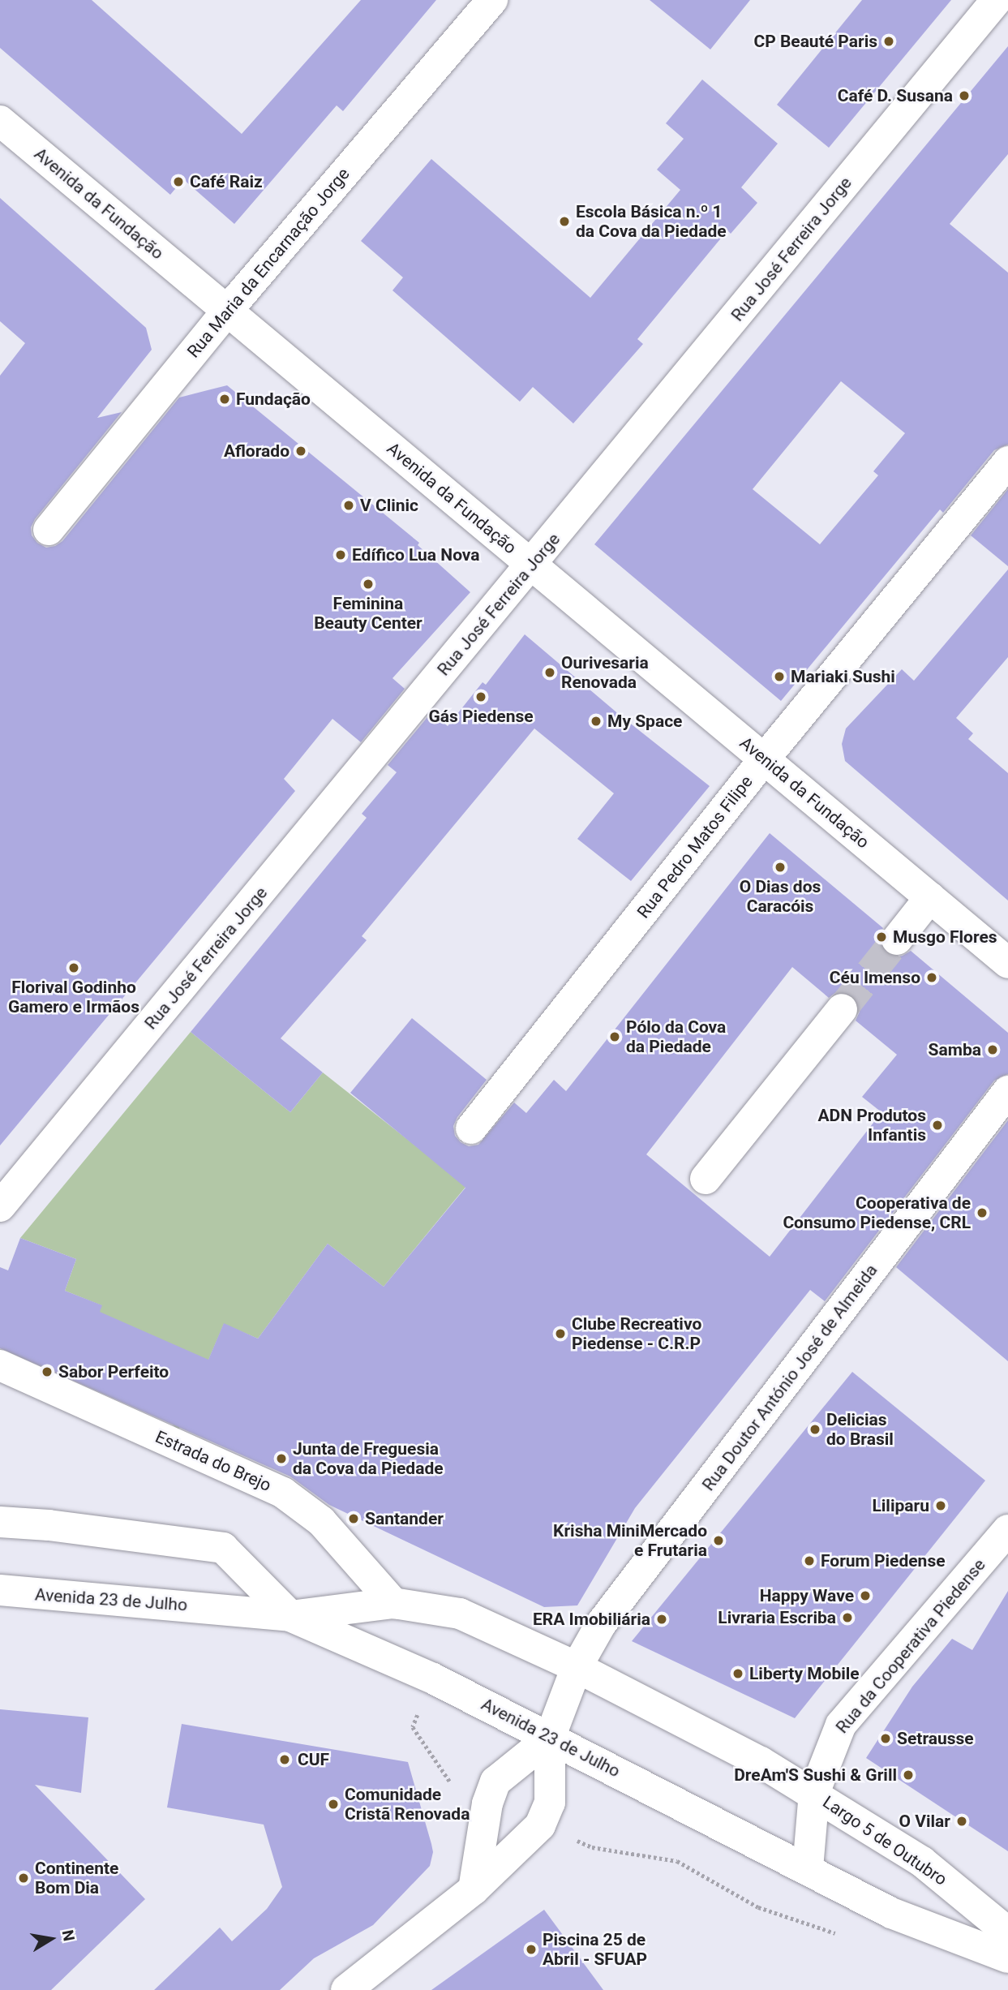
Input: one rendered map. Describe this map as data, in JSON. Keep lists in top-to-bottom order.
{
  "streets": {
    "street": [
      "Avenida da Fundação",
      "Rua José Ferreira Jorge",
      "Rua Maria da Encarnação Jorge",
      "Rua Pedro Matos Filipe",
      "Rua Doutor António José de Almeida",
      "Estrada do Brejo",
      "Avenida 23 de Julho",
      "Rua da Cooperativa Piedense",
      "Largo 5 de Outubro"
    ]
  },
  "crossings": [
    ["Avenida da Fundação", "Rua José Ferreira Jorge"],
    ["Avenida da Fundação", "Rua Maria da Encarnação Jorge"],
    ["Avenida da Fundação", "Rua Pedro Matos Filipe"],
    ["Rua Doutor António José de Almeida", "Avenida 23 de Julho"],
    ["Estrada do Brejo", "Avenida 23 de Julho"],
    ["Avenida 23 de Julho", "Rua da Cooperativa Piedense"],
    ["Avenida 23 de Julho", "Largo 5 de Outubro"],
    ["Rua da Cooperativa Piedense", "Largo 5 de Outubro"]
  ],
  "places": [
    "CP Beauté Paris",
    "Café D. Susana",
    "Café Raiz",
    "Escola Básica n.º 1 da Cova da Piedade",
    "Fundação",
    "Aflorado",
    "V Clinic",
    "Edífico Lua Nova",
    "Feminina Beauty Center",
    "Ourivesaria Renovada",
    "Mariaki Sushi",
    "Gás Piedense",
    "My Space",
    "O Dias dos Caracóis",
    "Musgo Flores",
    "Florival Godinho Gamero e Irmãos",
    "Céu Imenso",
    "Pólo da Cova da Piedade",
    "Samba",
    "ADN Produtos Infantis",
    "Cooperativa de Consumo Piedense, CRL",
    "Clube Recreativo Piedense - C.R.P",
    "Sabor Perfeito",
    "Delicias do Brasil",
    "Junta de Freguesia da Cova da Piedade",
    "Liliparu",
    "Santander",
    "Krisha MiniMercado e Frutaria",
    "Forum Piedense",
    "Happy Wave",
    "Livraria Escriba",
    "ERA Imobiliária",
    "Liberty Mobile",
    "Setrausse",
    "CUF",
    "DreAm'S Sushi & Grill",
    "Comunidade Cristã Renovada",
    "O Vilar",
    "Continente Bom Dia",
    "Piscina 25 de Abril - SFUAP"
  ],
  "north": "right"
}
